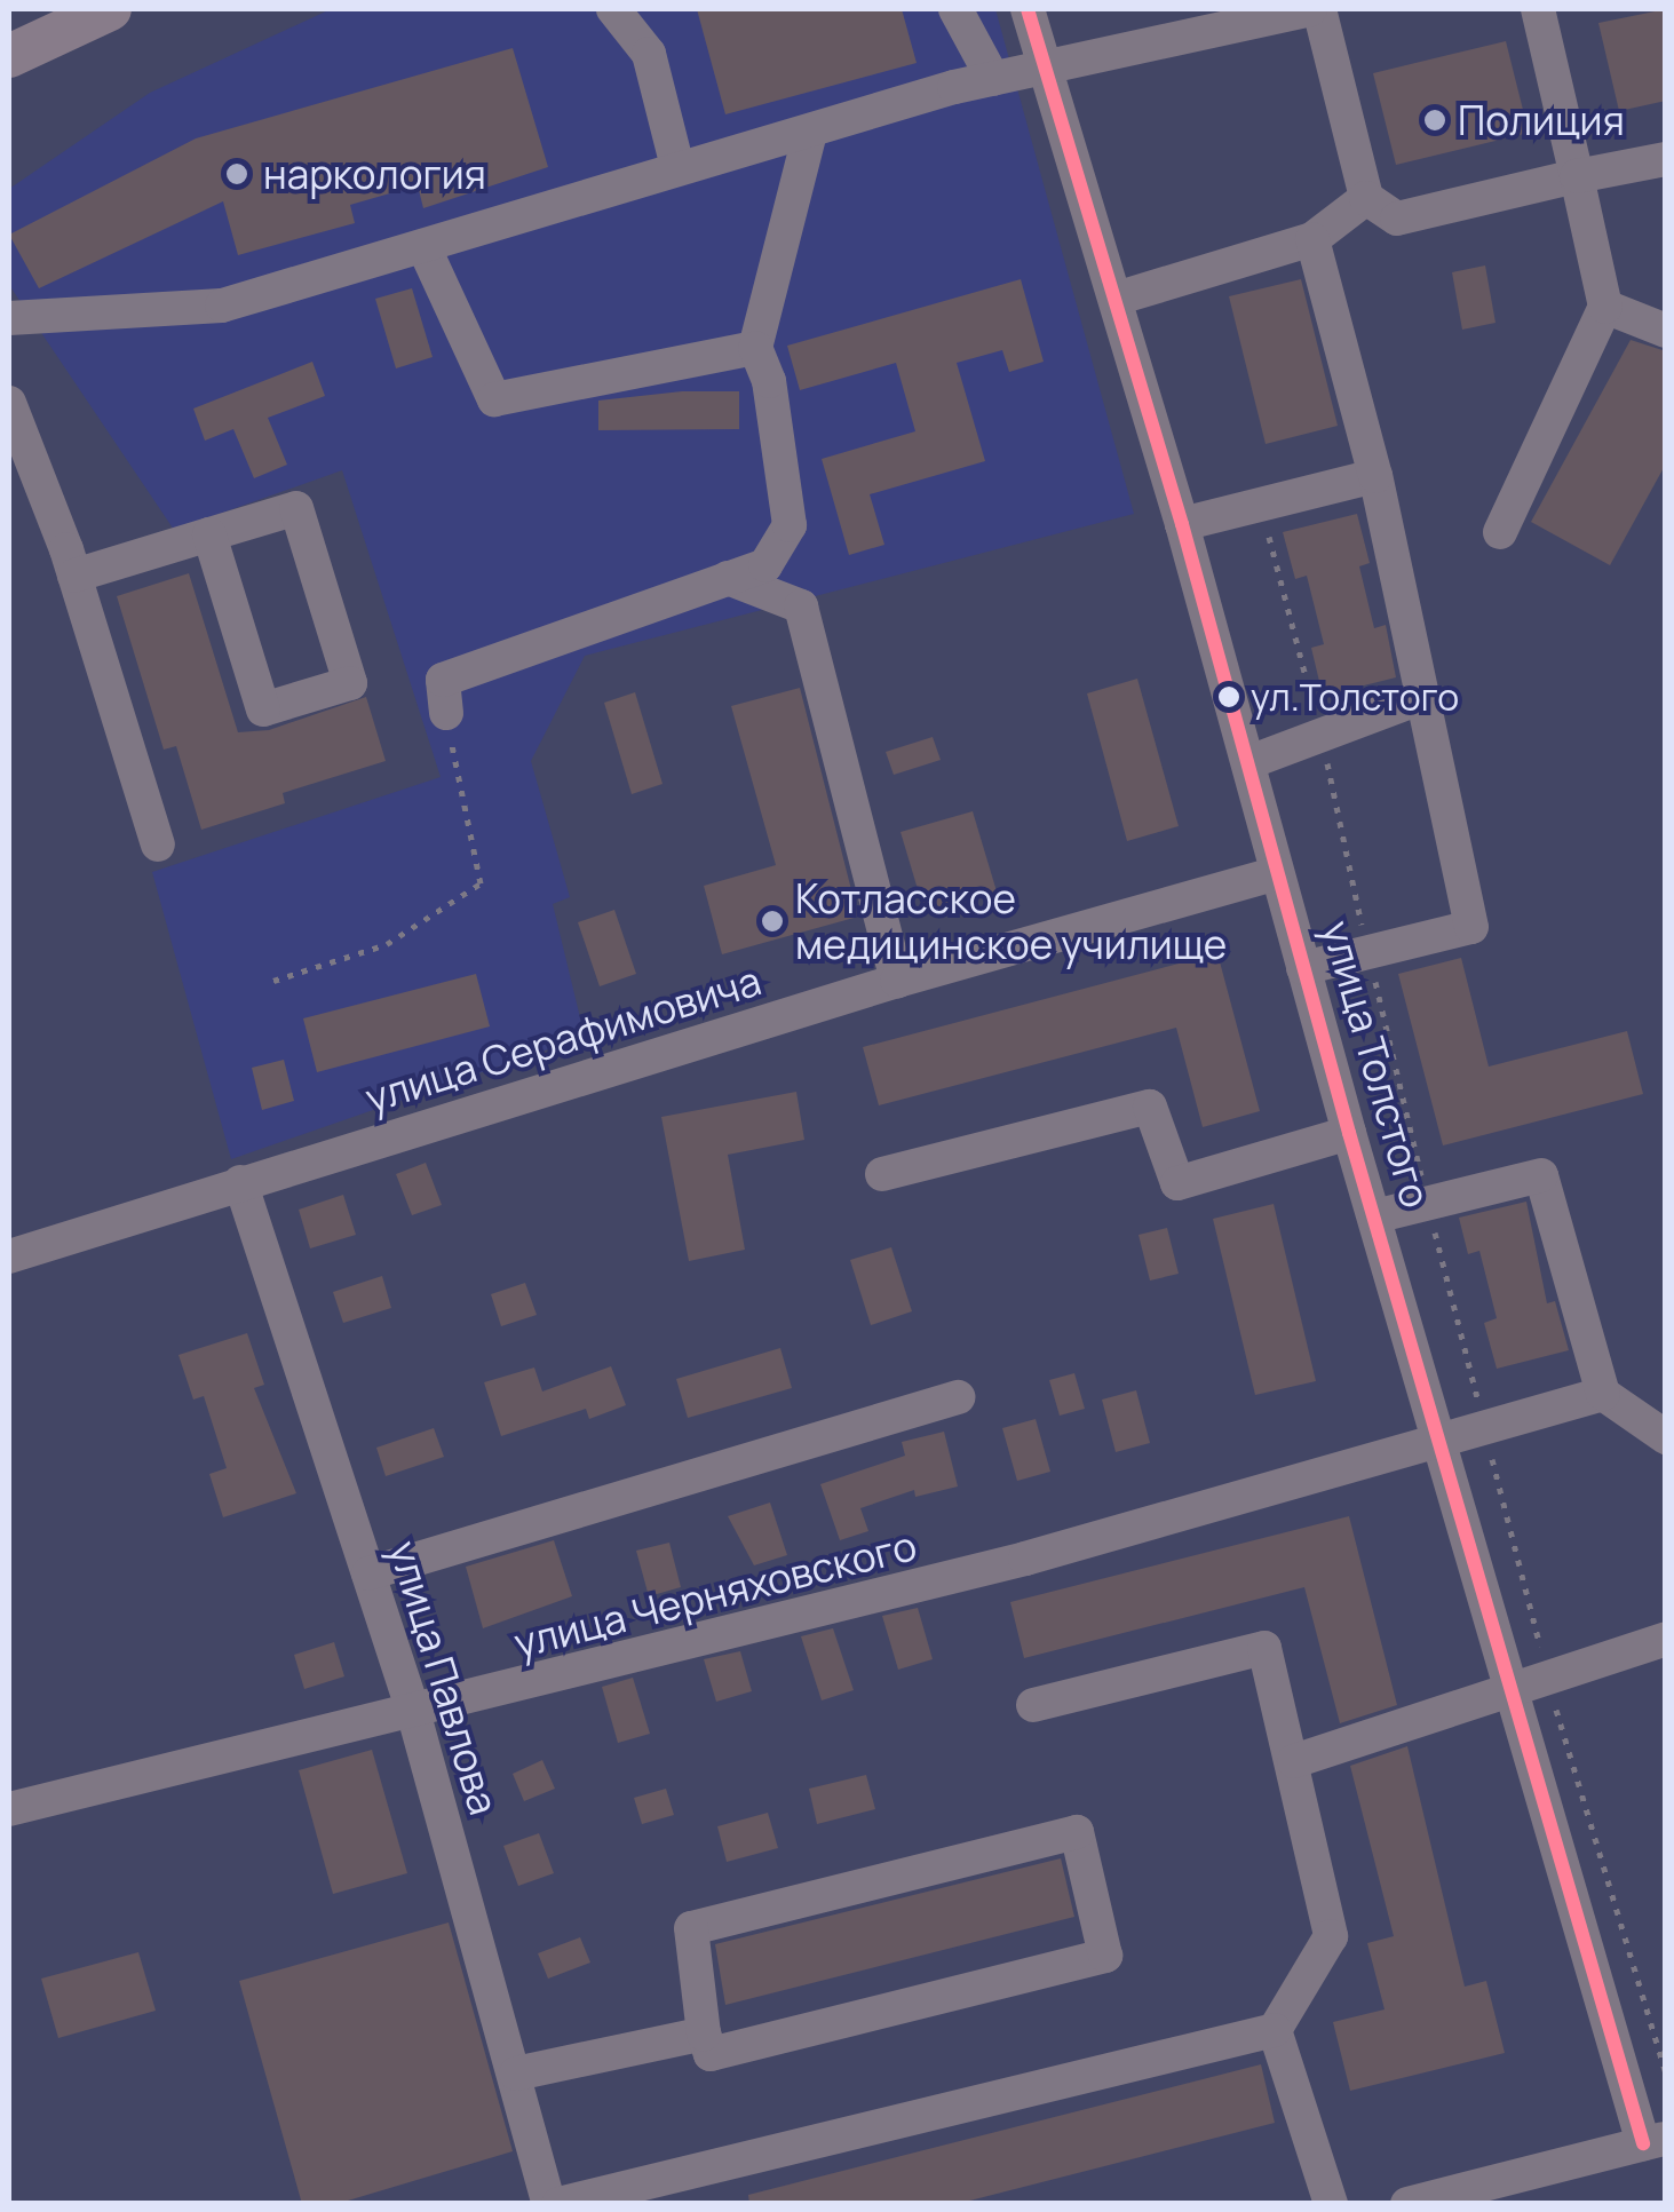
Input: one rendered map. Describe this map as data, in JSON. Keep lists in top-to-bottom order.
{
  "streets": {
    "street": [
      "улица Серафимовича",
      "улица Толстого",
      "улица Черняховского",
      "улица Павлова"
    ]
  },
  "crossings": [
    ["улица Серафимовича", "улица Толстого"],
    ["улица Серафимовича", "улица Павлова"],
    ["улица Толстого", "улица Черняховского"],
    ["улица Черняховского", "улица Павлова"]
  ],
  "places": [
    "Полиция",
    "наркология",
    "ул.Толстого",
    "Котласское медицинское училище"
  ]
}
